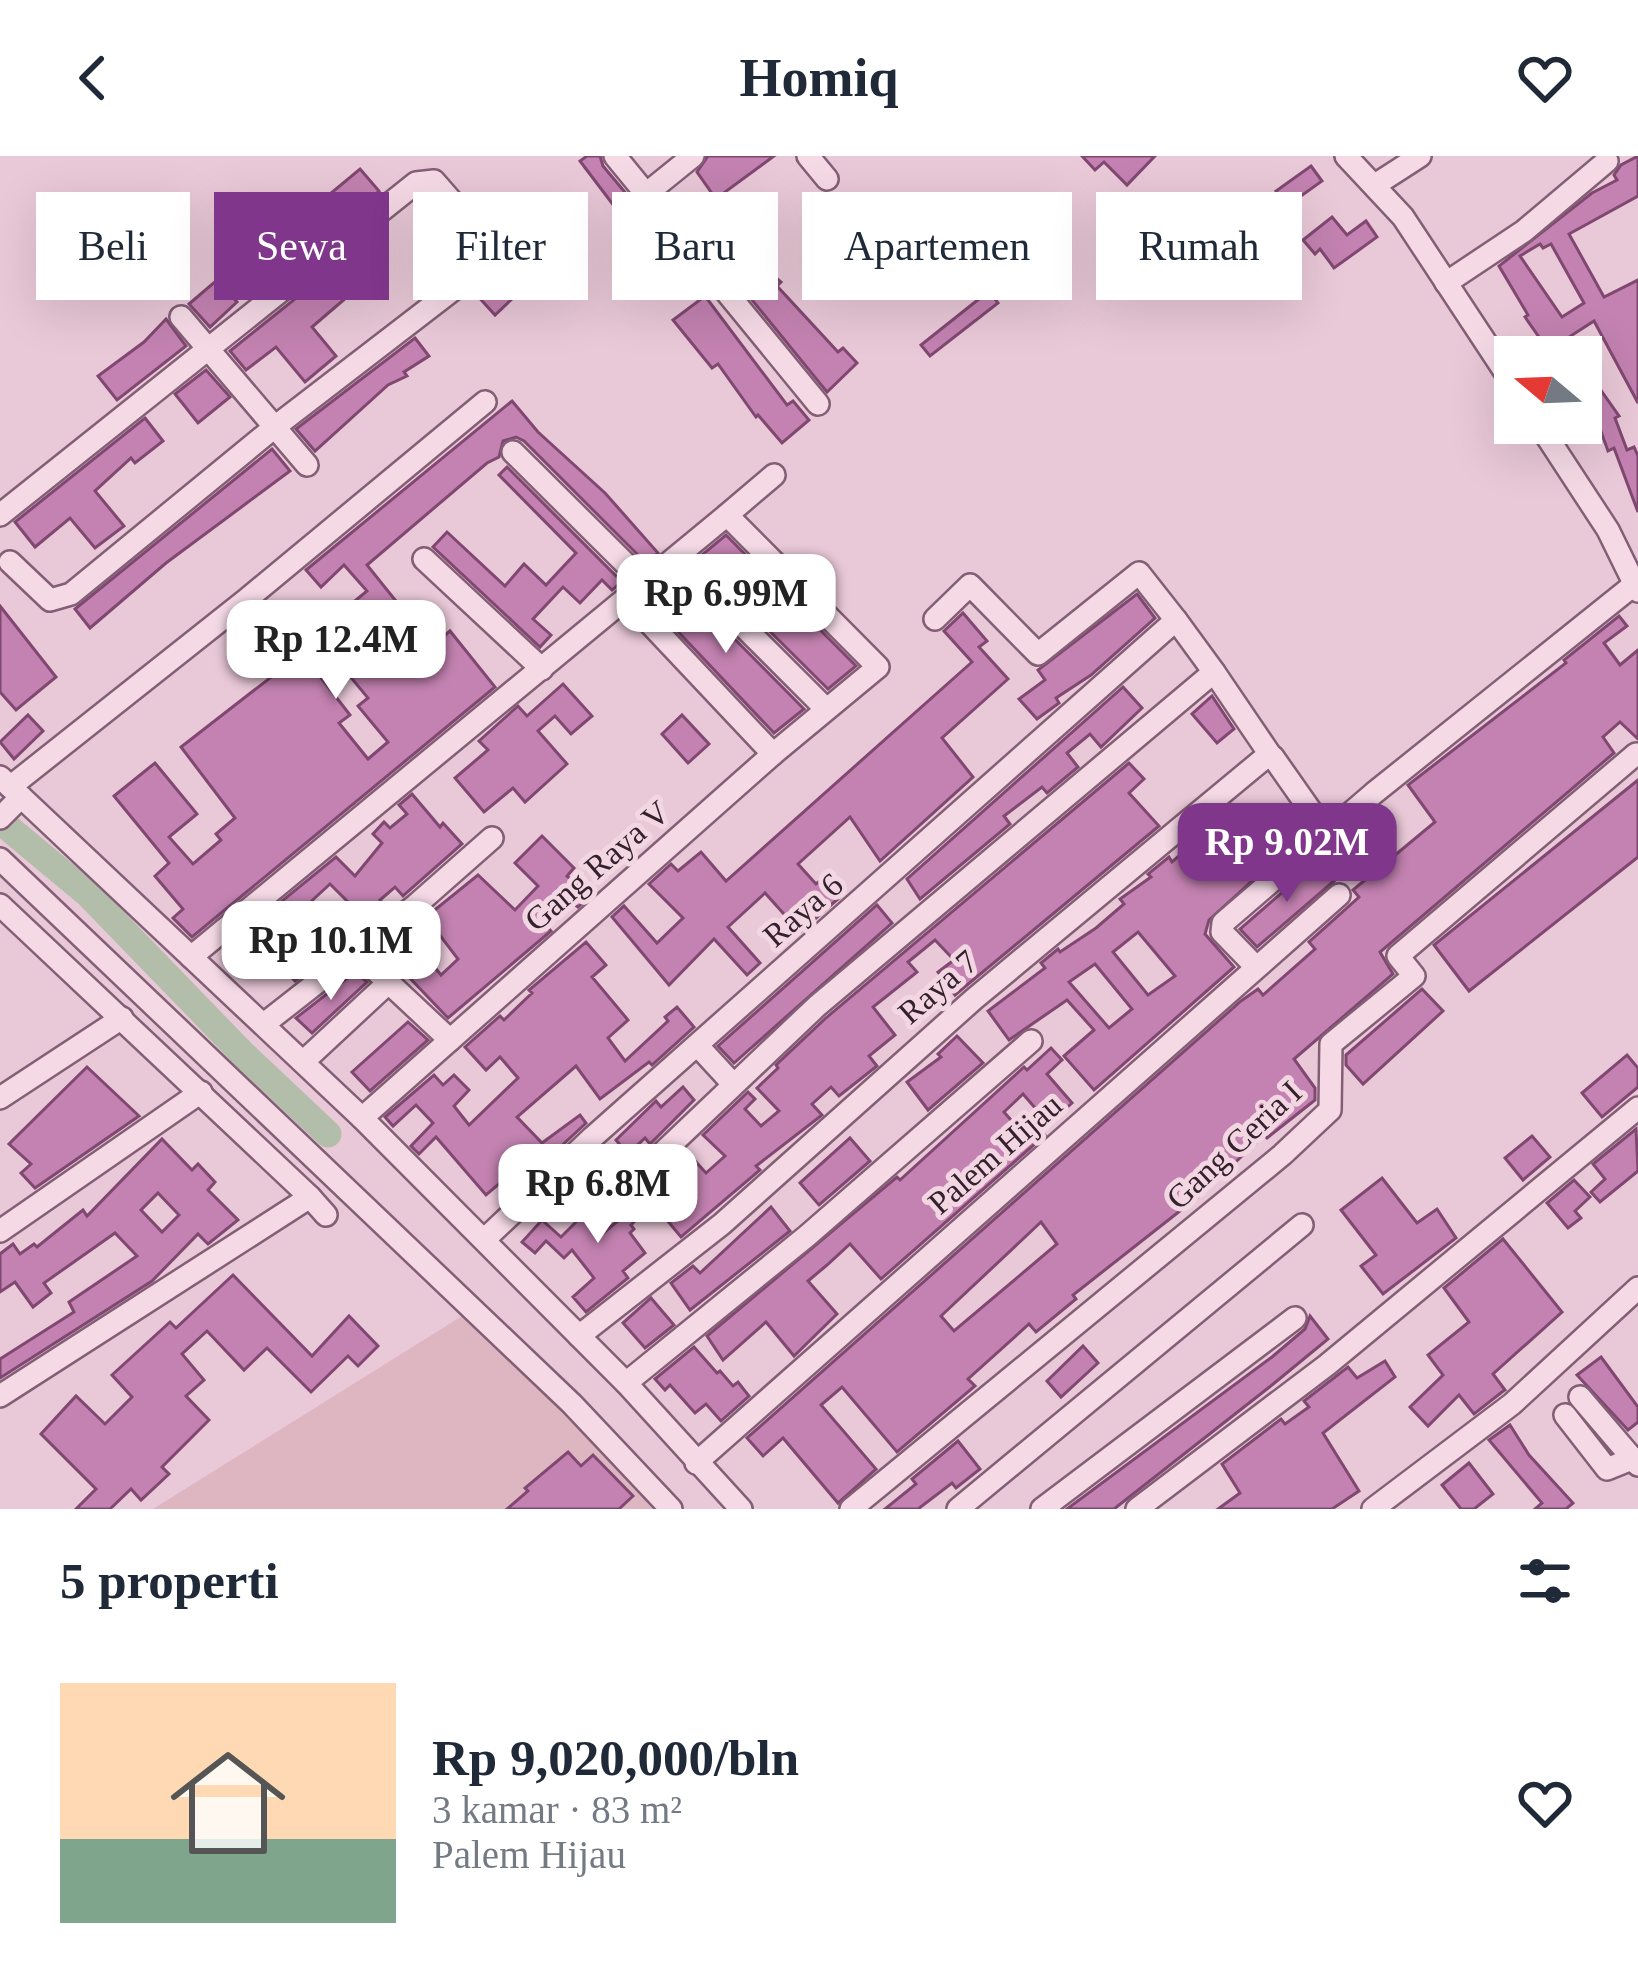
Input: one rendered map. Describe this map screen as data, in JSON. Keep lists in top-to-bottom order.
{
  "streets": {
    "street": [
      "Gang Raya V",
      "Raya 6",
      "Raya 7",
      "Gang Ceria I",
      "Palem Hijau"
    ]
  },
  "north": "left",
  "page": {
    "header": "Homiq",
    "chip": [
      "Beli",
      "Sewa",
      "Filter",
      "Baru",
      "Apartemen",
      "Rumah"
    ],
    "price": [
      "Rp 6.99M",
      "Rp 12.4M",
      "Rp 9.02M",
      "Rp 10.1M",
      "Rp 6.8M"
    ],
    "heading": "5 properti",
    "list": [
      {
        "name": "Rp 9,020,000/bln",
        "note": "3 kamar · 83 m² · Palem Hijau"
      }
    ]
  }
}
